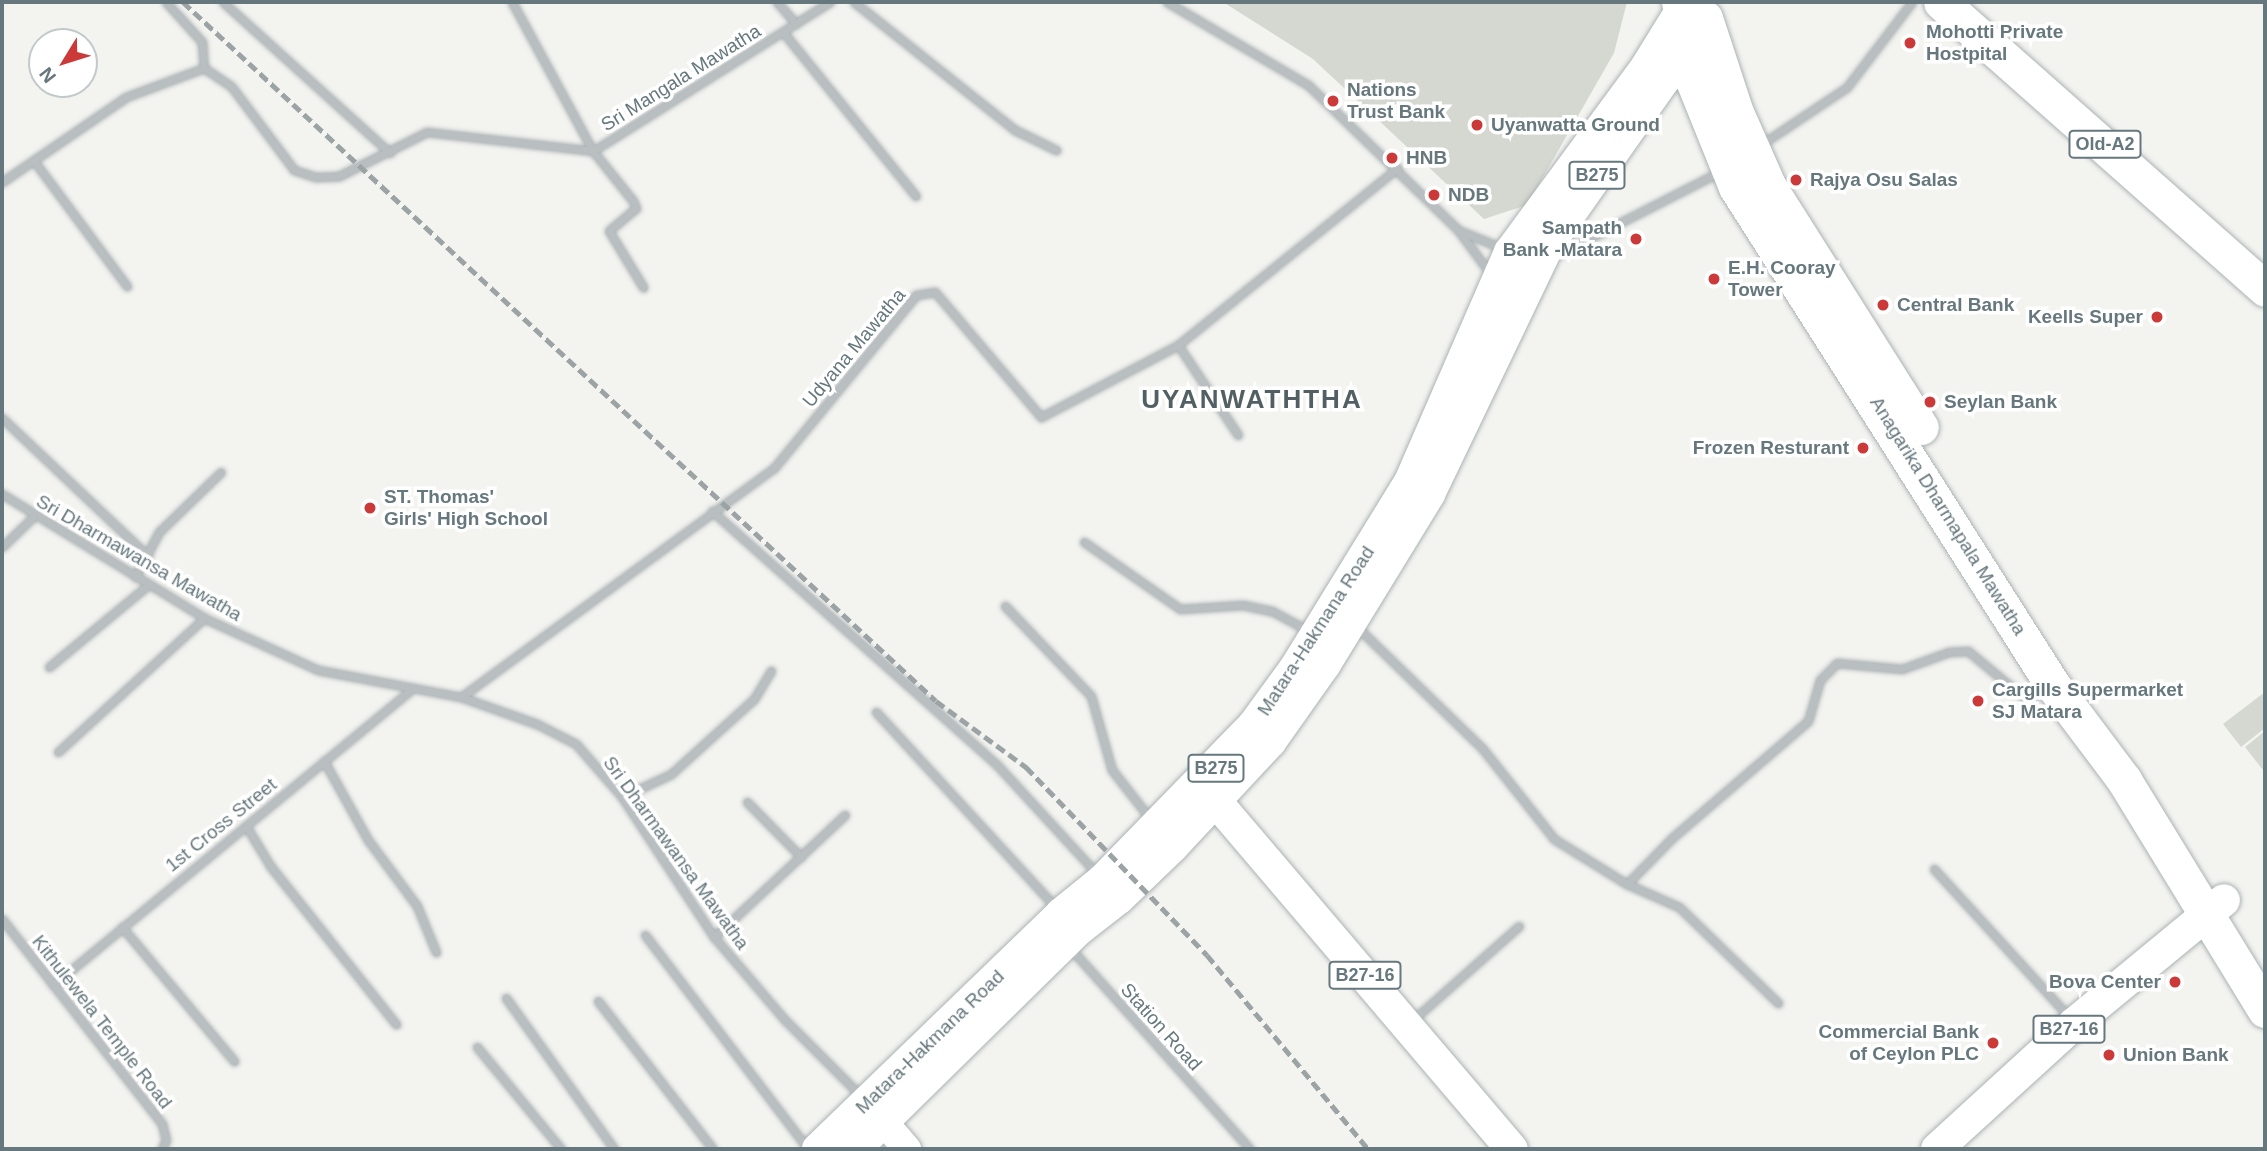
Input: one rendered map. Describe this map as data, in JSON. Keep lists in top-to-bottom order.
{
  "streets": {
    "highway": ["Old-A2", "Anagarika Dharmapala Mawatha"],
    "main road": ["B275", "Matara-Hakmana Road", "B27-16"],
    "street": [
      "Sri Mangala Mawatha",
      "Udyana Mawatha",
      "Sri Dharmawansa Mawatha",
      "1st Cross Street",
      "Kithulewela Temple Road",
      "Station Road"
    ]
  },
  "crossings": [
    ["Udyana Mawatha", "Sri Dharmawansa Mawatha"],
    ["Anagarika Dharmapala Mawatha", "Matara-Hakmana Road"],
    ["Anagarika Dharmapala Mawatha", "B27-16"],
    ["Sri Dharmawansa Mawatha", "Matara-Hakmana Road"],
    ["Sri Dharmawansa Mawatha", "1st Cross Street"],
    ["Matara-Hakmana Road", "B27-16"],
    ["Matara-Hakmana Road", "Station Road"],
    ["1st Cross Street", "Kithulewela Temple Road"]
  ],
  "districts": ["UYANWATHTHA"],
  "places": [
    "Mohotti Private Hostpital",
    "Nations Trust Bank",
    "Uyanwatta Ground",
    "HNB",
    "Rajya Osu Salas",
    "NDB",
    "Sampath Bank -Matara",
    "E.H. Cooray Tower",
    "Central Bank",
    "Keells Super",
    "Seylan Bank",
    "Frozen Resturant",
    "ST. Thomas' Girls' High School",
    "Cargills Supermarket SJ Matara",
    "Bova Center",
    "Commercial Bank of Ceylon PLC",
    "Union Bank"
  ],
  "north": "bottom left"
}
